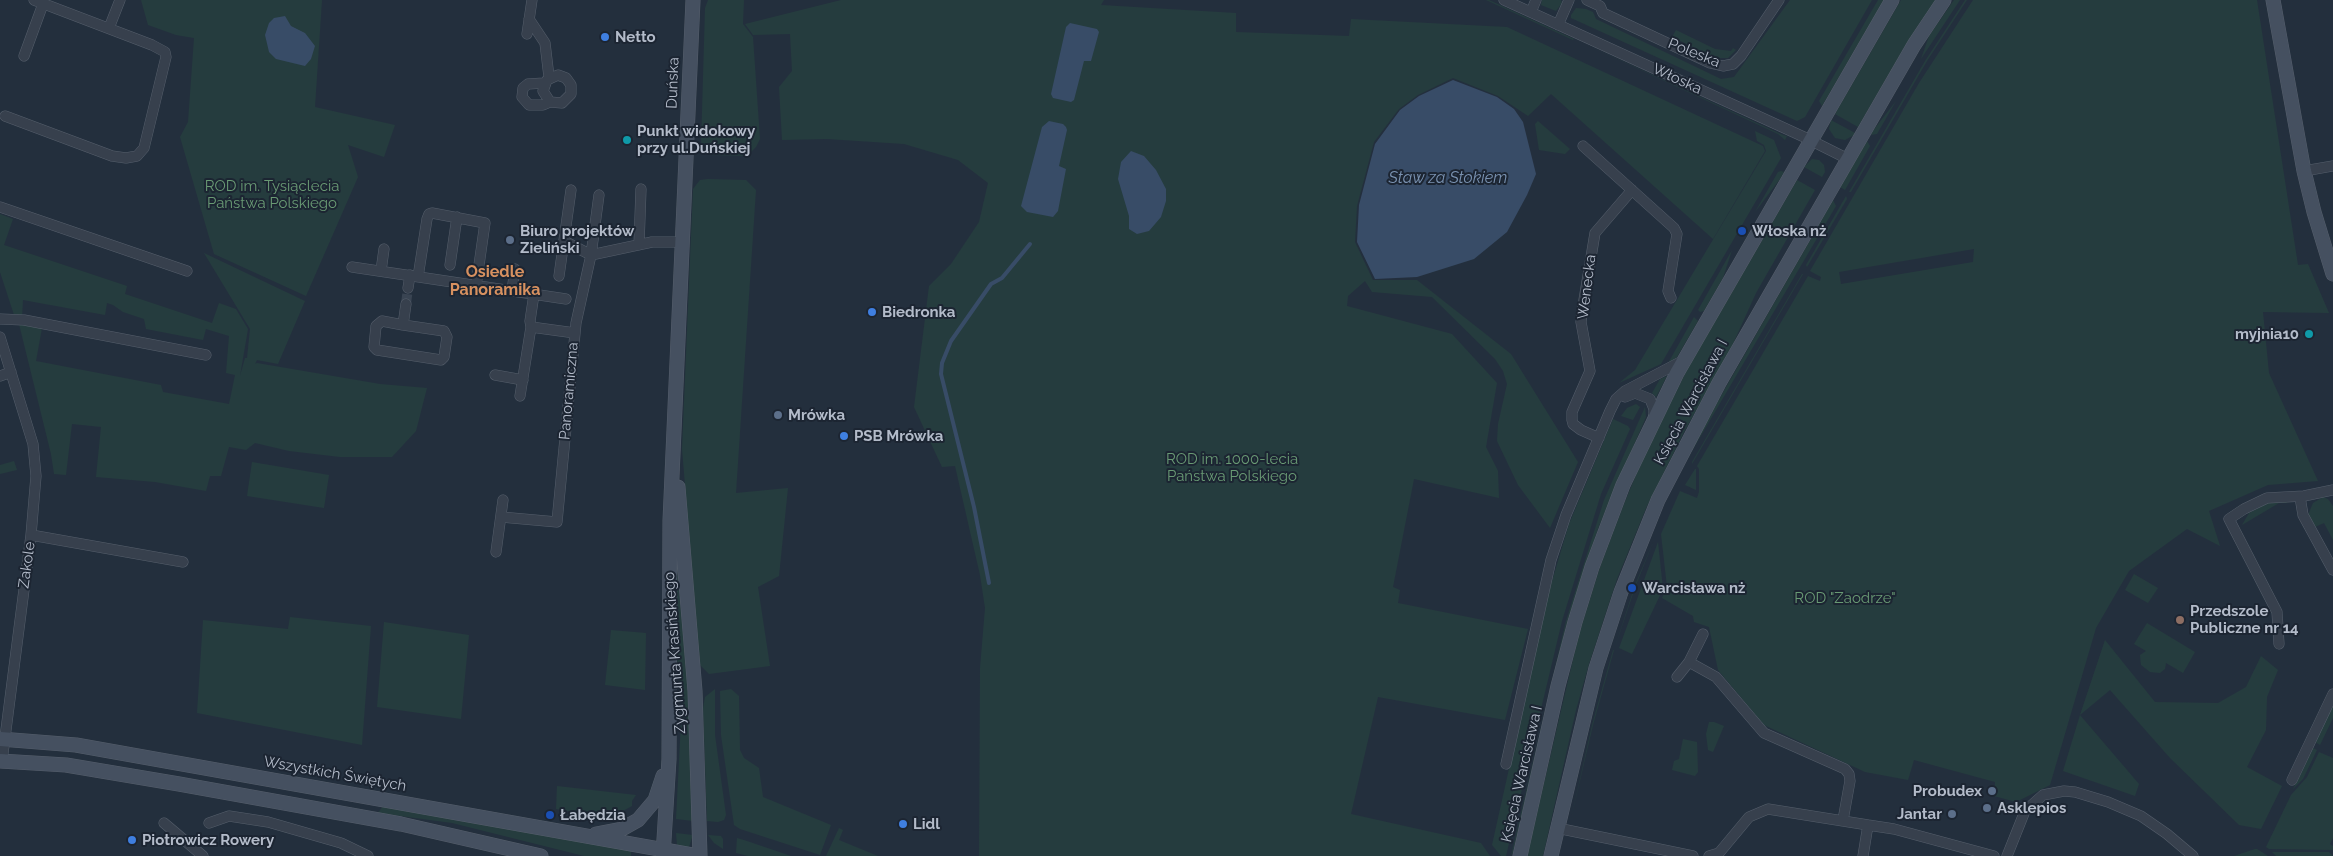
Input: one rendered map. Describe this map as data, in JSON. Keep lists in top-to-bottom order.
{
  "streets": {
    "street": [
      "Poleska",
      "Włoska",
      "Duńska",
      "Wenecka",
      "Panoramiczna",
      "Księcia Warcisława I",
      "Zakole",
      "Zygmunta Krasińskiego",
      "Wszystkich Świętych"
    ]
  },
  "crossings": [
    ["Włoska", "Księcia Warcisława I"],
    ["Duńska", "Zygmunta Krasińskiego"],
    ["Zakole", "Wszystkich Świętych"],
    ["Zygmunta Krasińskiego", "Wszystkich Świętych"]
  ],
  "districts": ["Osiedle Panoramika"],
  "water": ["Staw za Stokiem"],
  "parks": ["ROD im. Tysiąclecia Państwa Polskiego", "ROD im. 1000-lecia Państwa Polskiego", "ROD \"Zaodrze\""],
  "places": [
    "Netto",
    "Punkt widokowy przy ul.Duńskiej",
    "Włoska nż",
    "Biuro projektów Zieliński",
    "Biedronka",
    "myjnia10",
    "Mrówka",
    "PSB Mrówka",
    "Warcisława nż",
    "Przedszole Publiczne nr 14",
    "Probudex",
    "Asklepios",
    "Jantar",
    "Łabędzia",
    "Lidl",
    "Piotrowicz Rowery"
  ]
}
